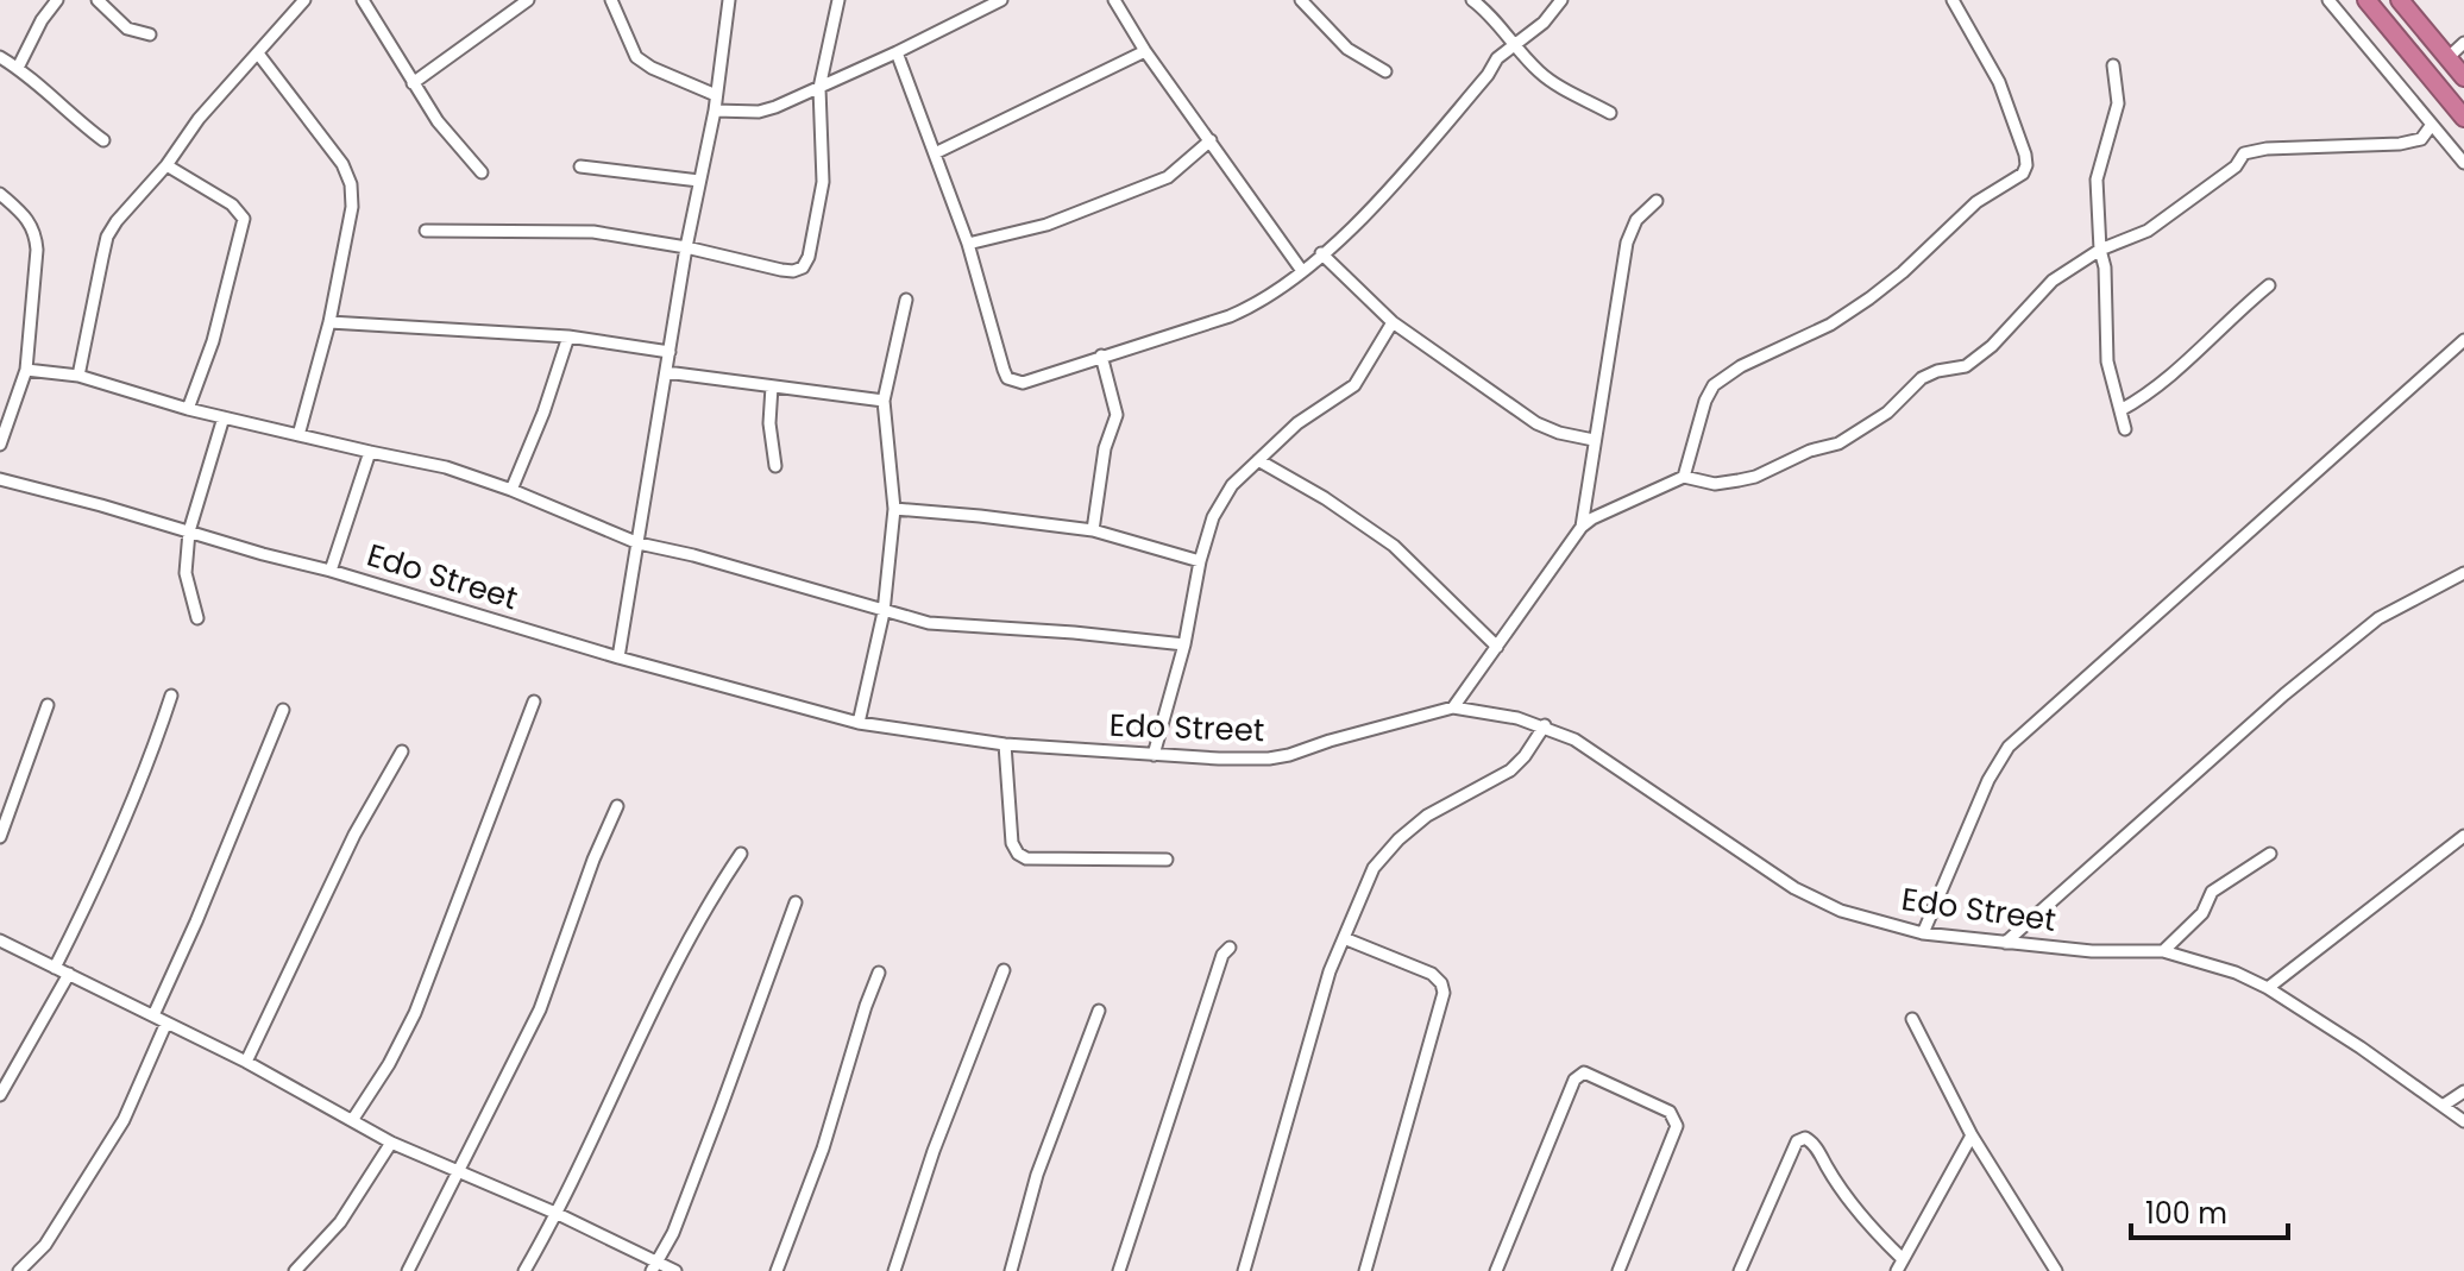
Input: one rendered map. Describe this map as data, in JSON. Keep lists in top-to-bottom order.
{
  "streets": {
    "street": ["Edo Street"]
  },
  "scale_bar": "100 m"
}
